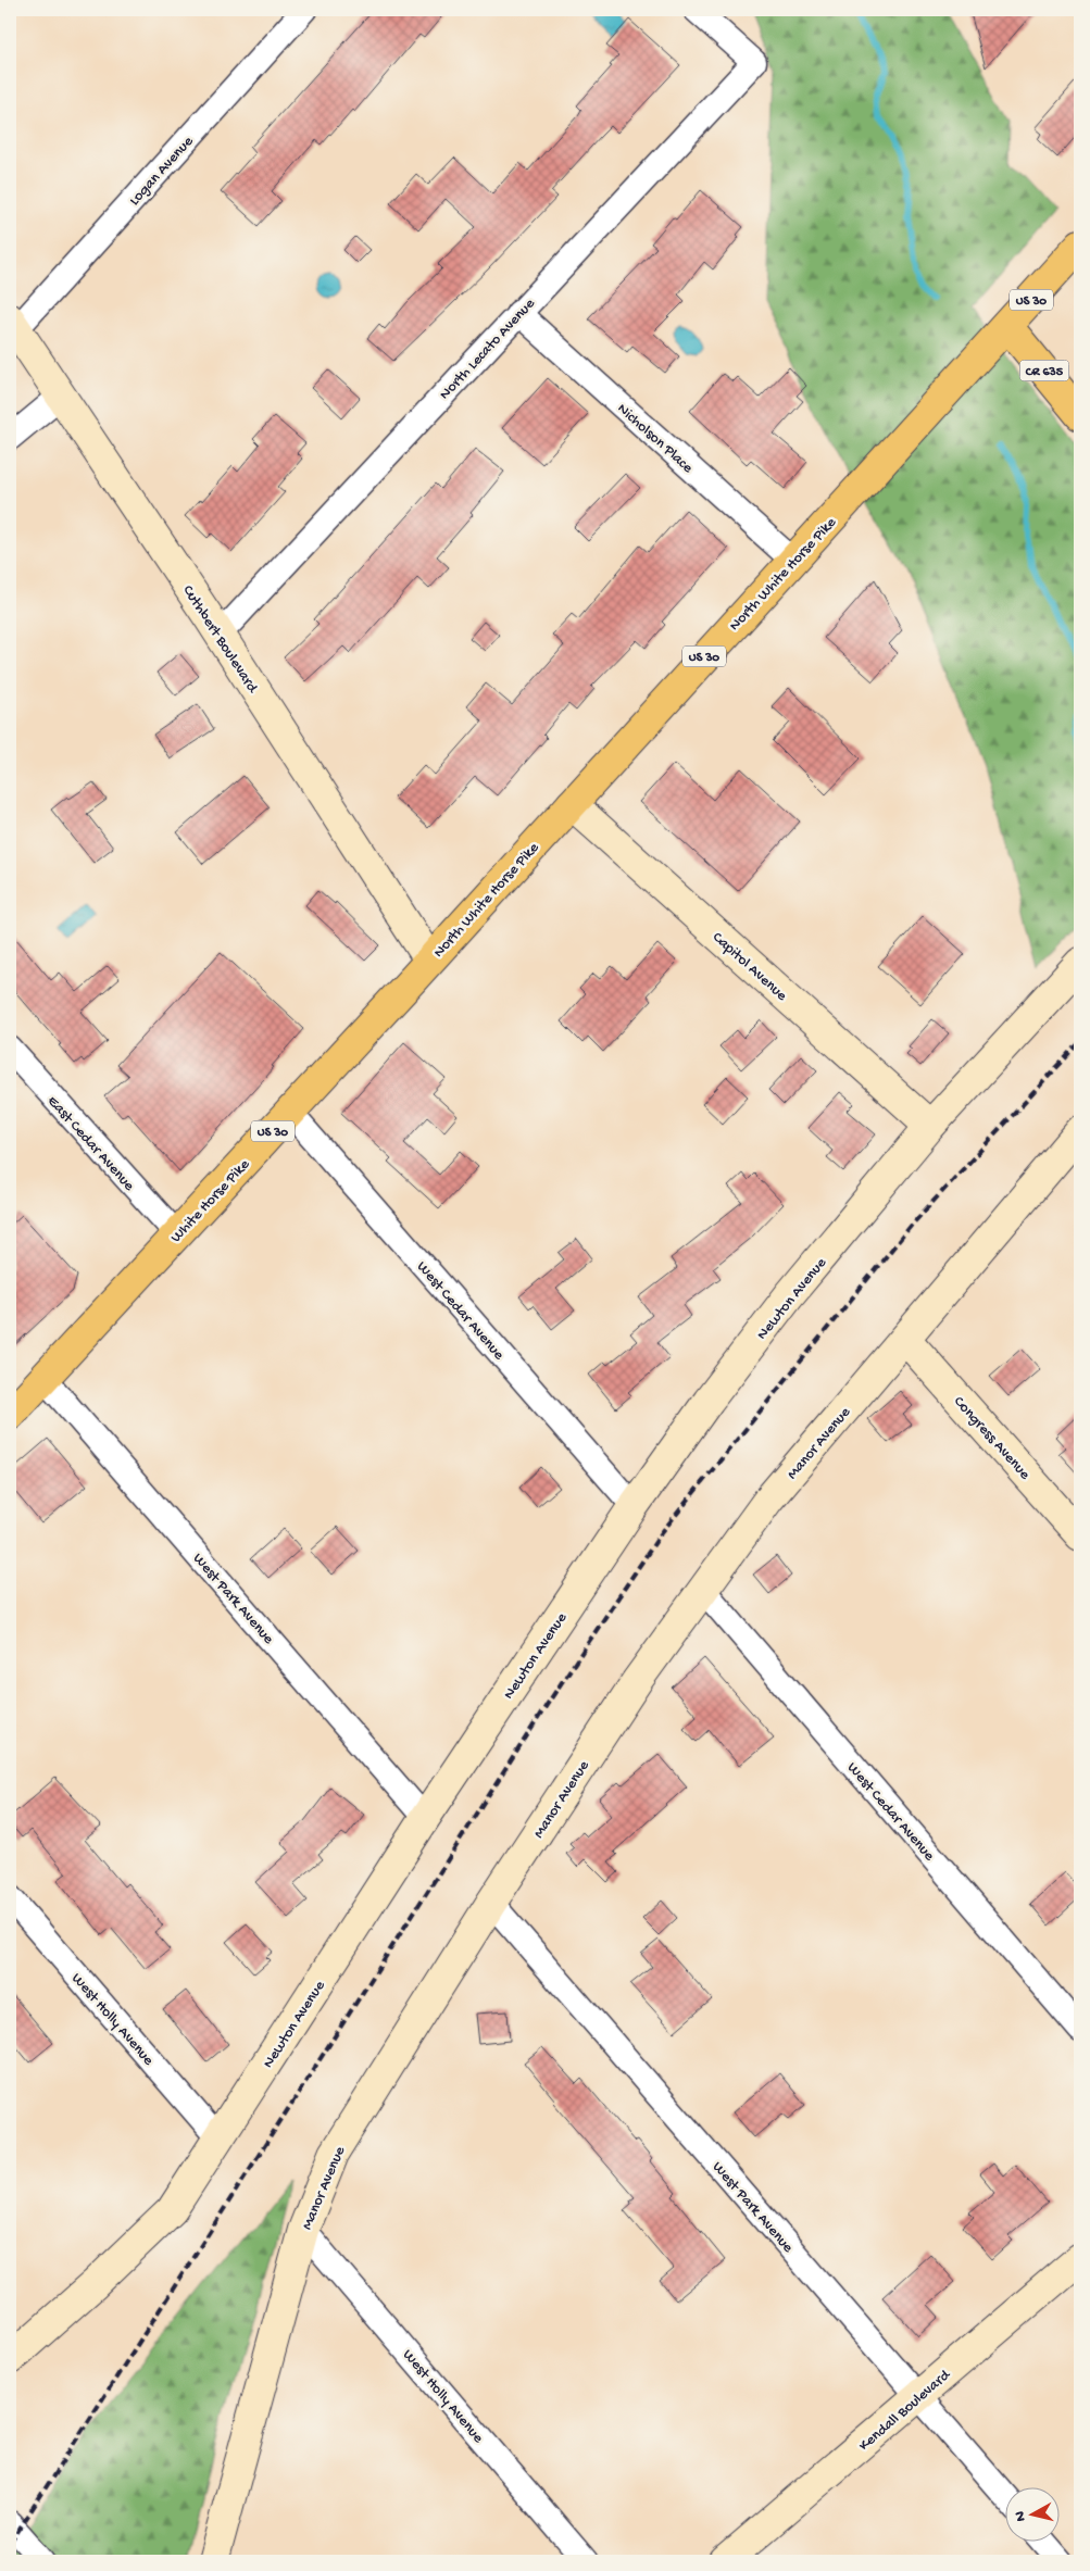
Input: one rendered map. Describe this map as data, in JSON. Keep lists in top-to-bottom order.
{
  "streets": {
    "main road": [
      "US 30",
      "CR 635",
      "North White Horse Pike",
      "White Horse Pike"
    ],
    "street": [
      "Logan Avenue",
      "North Lecato Avenue",
      "Nicholson Place",
      "Cuthbert Boulevard",
      "Capitol Avenue",
      "East Cedar Avenue",
      "Newton Avenue",
      "West Cedar Avenue",
      "Congress Avenue",
      "Manor Avenue",
      "West Park Avenue",
      "West Holly Avenue",
      "Kendall Boulevard"
    ]
  },
  "crossings": [
    ["Logan Avenue", "Cuthbert Boulevard"],
    ["US 30", "CR 635"],
    ["US 30", "North White Horse Pike"],
    ["North Lecato Avenue", "Nicholson Place"],
    ["North Lecato Avenue", "Cuthbert Boulevard"],
    ["CR 635", "North White Horse Pike"],
    ["Nicholson Place", "North White Horse Pike"],
    ["North White Horse Pike", "Cuthbert Boulevard"],
    ["North White Horse Pike", "Capitol Avenue"],
    ["North White Horse Pike", "White Horse Pike"],
    ["Cuthbert Boulevard", "White Horse Pike"],
    ["Capitol Avenue", "Newton Avenue"],
    ["East Cedar Avenue", "White Horse Pike"],
    ["White Horse Pike", "West Cedar Avenue"],
    ["White Horse Pike", "West Park Avenue"],
    ["Newton Avenue", "West Cedar Avenue"],
    ["Newton Avenue", "West Park Avenue"],
    ["Newton Avenue", "West Holly Avenue"],
    ["West Cedar Avenue", "Manor Avenue"],
    ["Congress Avenue", "Manor Avenue"],
    ["Manor Avenue", "West Park Avenue"],
    ["Manor Avenue", "West Holly Avenue"],
    ["West Park Avenue", "Kendall Boulevard"]
  ],
  "north": "left"
}
